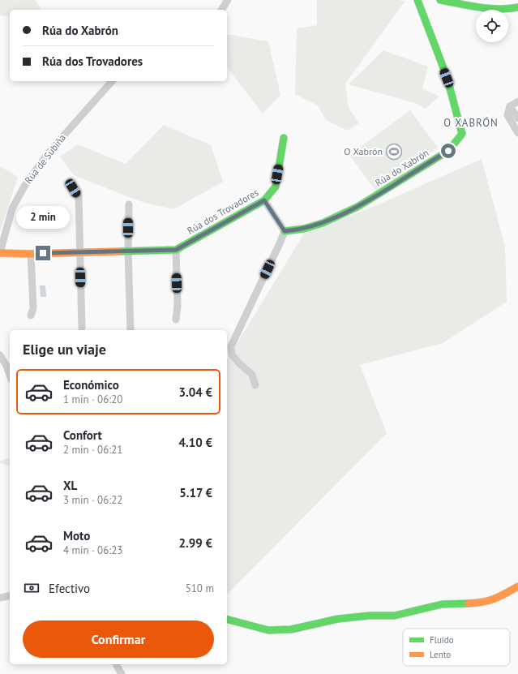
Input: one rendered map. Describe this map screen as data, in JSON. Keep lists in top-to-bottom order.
{
  "streets": {
    "street": ["Rúa de Subiña", "Rúa do Xabrón", "Rúa dos Trovadores"]
  },
  "crossings": [
    ["Rúa de Subiña", "Rúa dos Trovadores"]
  ],
  "districts": ["O XABRÓN"],
  "places": {
    "sports": ["O Xabrón"]
  },
  "legend": ["Fluido", "Lento"],
  "page": {
    "banner": ["Rúa do Xabrón", "Rúa dos Trovadores"],
    "bubble": "2 min",
    "heading": "Elige un viaje",
    "list": [
      {
        "name": "Económico",
        "note": "1 min · 06:20",
        "value": "3.04 €"
      },
      {
        "name": "Confort",
        "note": "2 min · 06:21",
        "value": "4.10 €"
      },
      {
        "name": "XL",
        "note": "3 min · 06:22",
        "value": "5.17 €"
      },
      {
        "name": "Moto",
        "note": "4 min · 06:23",
        "value": "2.99 €"
      }
    ],
    "pay": ["Efectivo", "510 m"],
    "buttons": "Confirmar"
  }
}
